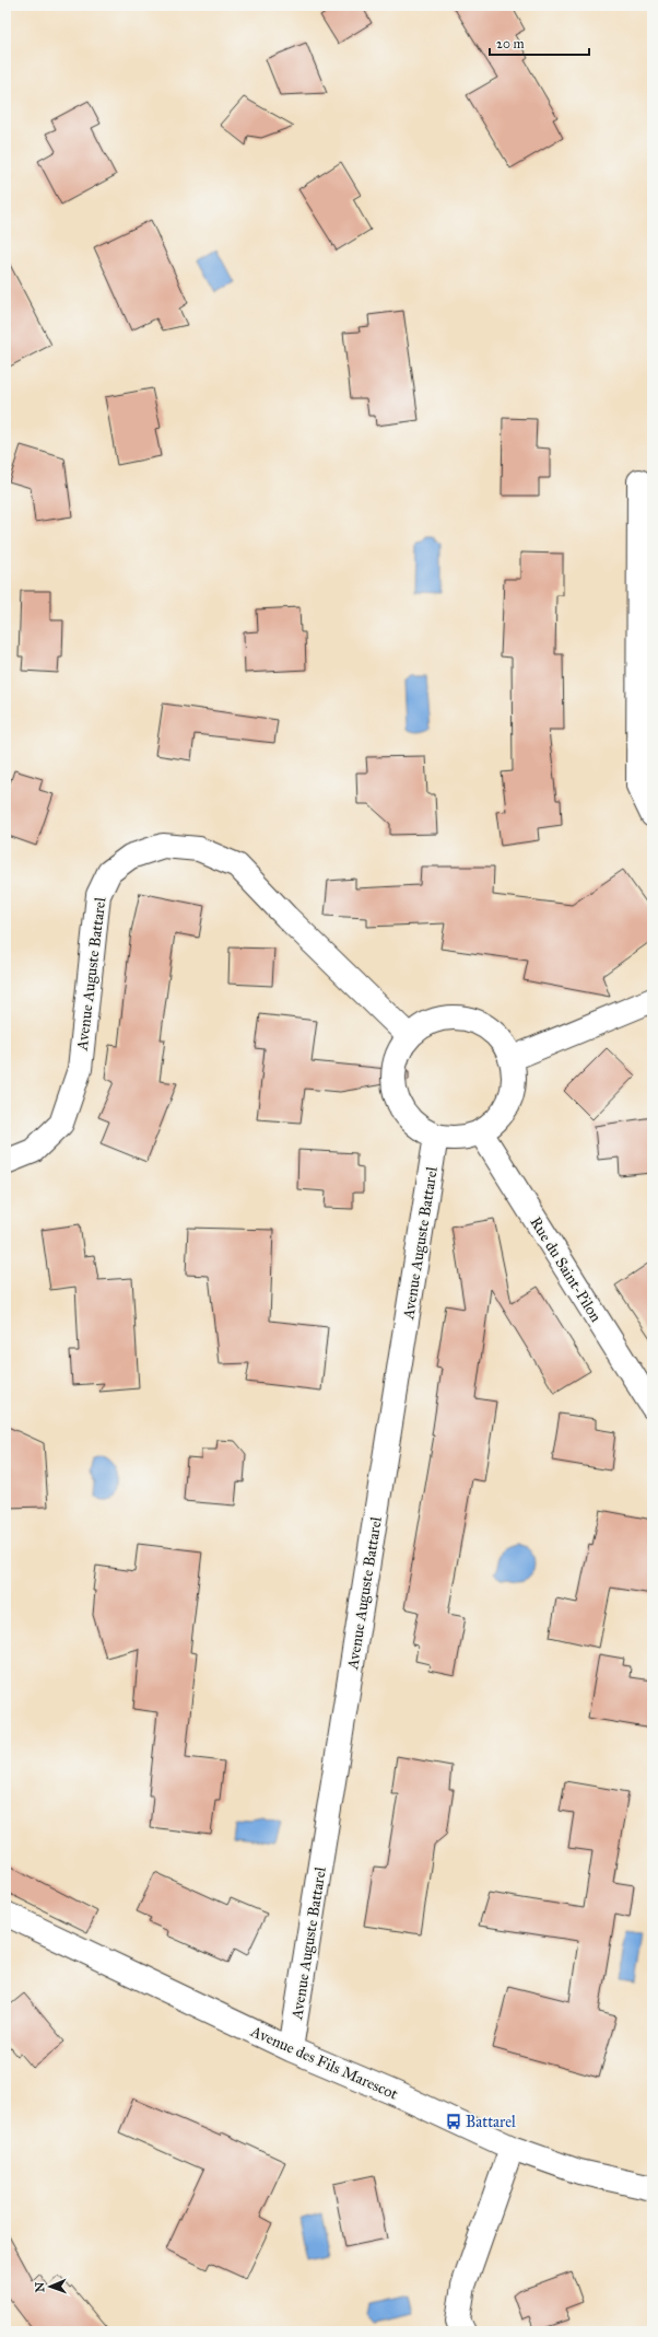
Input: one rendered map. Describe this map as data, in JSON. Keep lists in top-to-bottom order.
{
  "streets": {
    "street": ["Avenue Auguste Battarel", "Rue du Saint-Pilon", "Avenue des Fils Marescot"]
  },
  "crossings": [
    ["Avenue Auguste Battarel", "Rue du Saint-Pilon"],
    ["Avenue Auguste Battarel", "Avenue des Fils Marescot"]
  ],
  "places": {
    "bus stop": ["Battarel"]
  },
  "scale_bar": "20 m",
  "north": "left"
}
